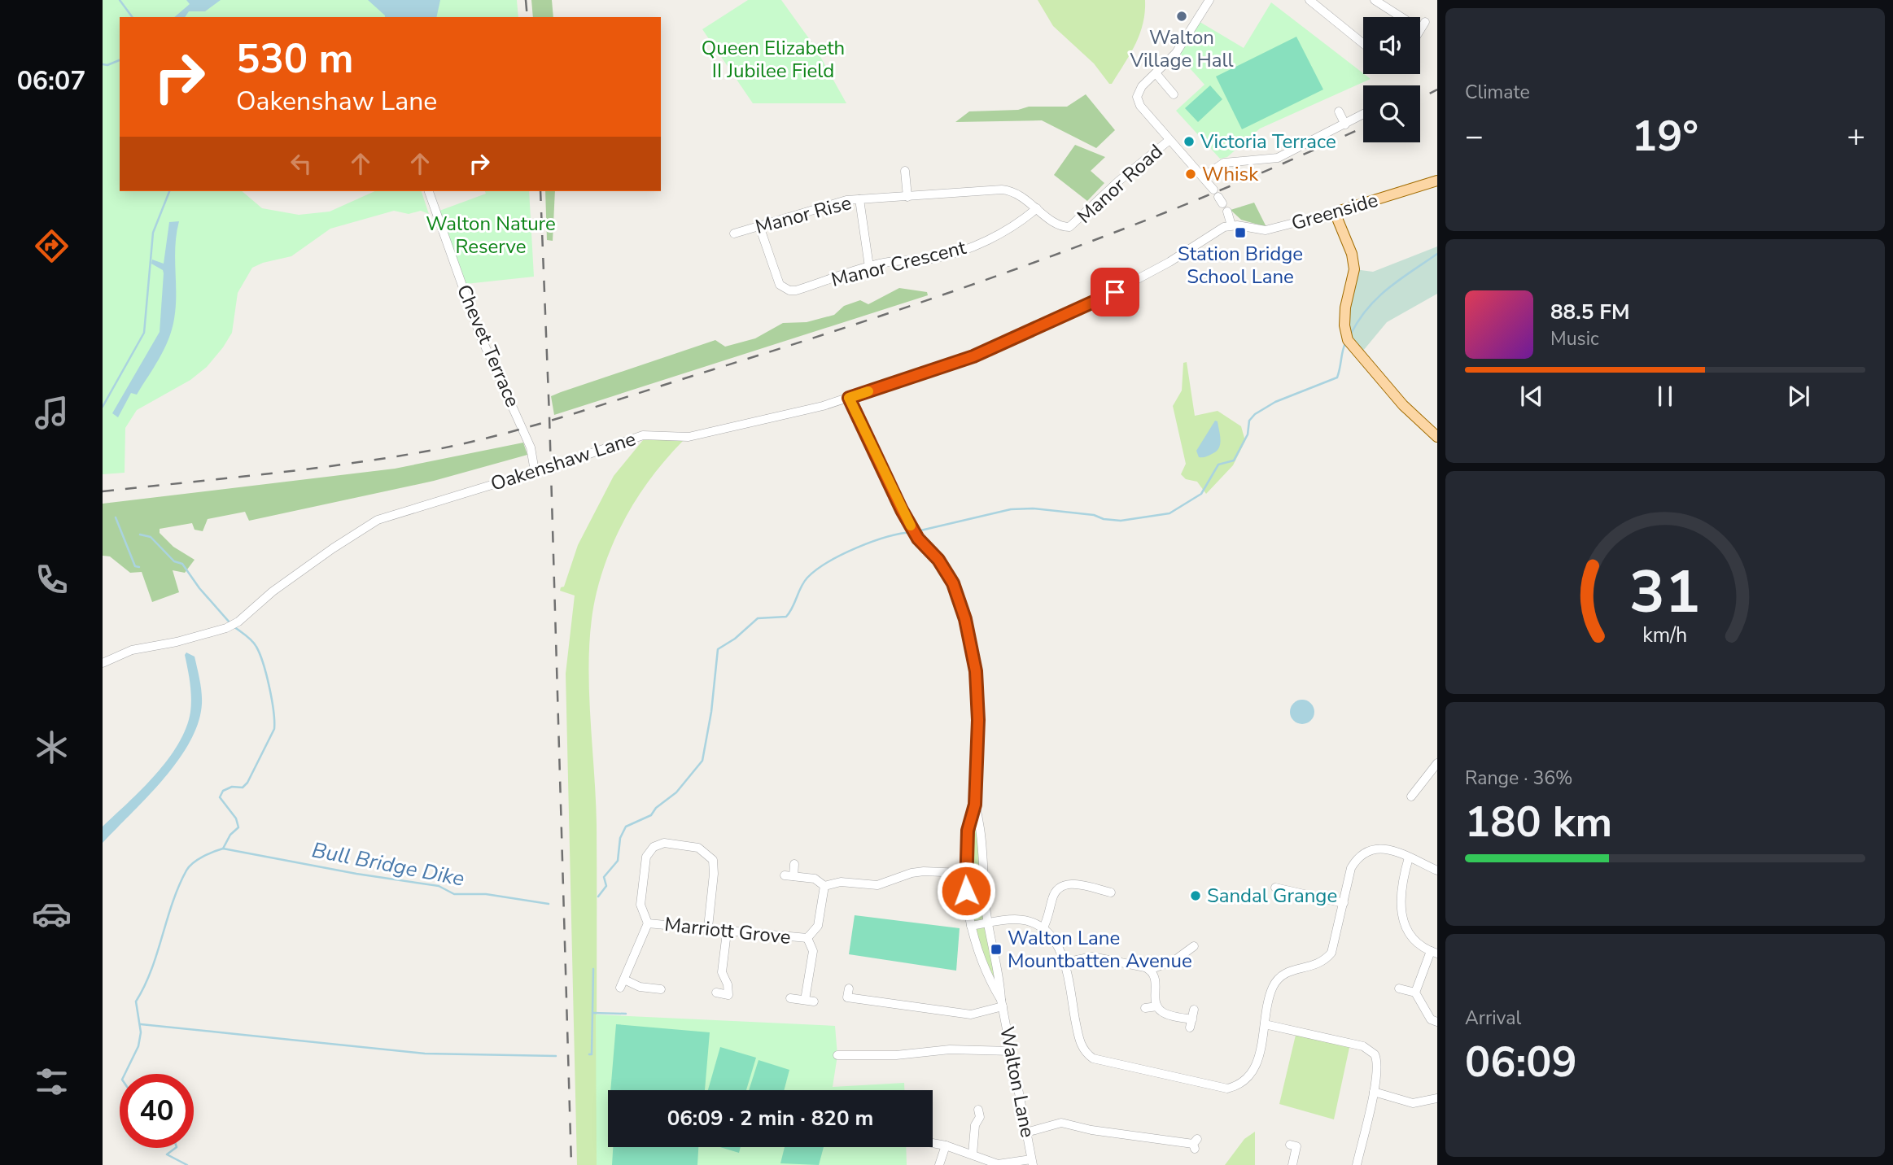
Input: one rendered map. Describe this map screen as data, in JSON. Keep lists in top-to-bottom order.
{
  "streets": {
    "main road": ["Greenside"],
    "street": [
      "Manor Road",
      "Manor Rise",
      "Manor Crescent",
      "Chevet Terrace",
      "Oakenshaw Lane",
      "Marriott Grove",
      "Walton Lane"
    ]
  },
  "crossings": [
    ["Manor Road", "Manor Rise"],
    ["Greenside", "Oakenshaw Lane"],
    ["Manor Rise", "Manor Crescent"],
    ["Chevet Terrace", "Oakenshaw Lane"],
    ["Oakenshaw Lane", "Walton Lane"]
  ],
  "water": ["Bull Bridge Dike"],
  "parks": ["Queen Elizabeth II Jubilee Field", "Walton Nature Reserve"],
  "places": {
    "other": [
      "Walton Village Hall",
      "Victoria Terrace",
      "Whisk",
      "Sandal Grange"
    ],
    "transit": ["Station Bridge School Lane", "Walton Lane Mountbatten Avenue"]
  },
  "page": {
    "tabs": "06:07",
    "tile": [
      "Climate",
      ["Range · 36%", "180 km"],
      ["Arrival", "06:09"]
    ],
    "turn": ["530 m", "Oakenshaw Lane"],
    "heat": ["−", "19°", "+"],
    "song": ["88.5 FM", "Music"],
    "limit": "40",
    "trip": "06:09 · 2 min · 820 m",
    "gauge": ["31", "km/h"]
  }
}
